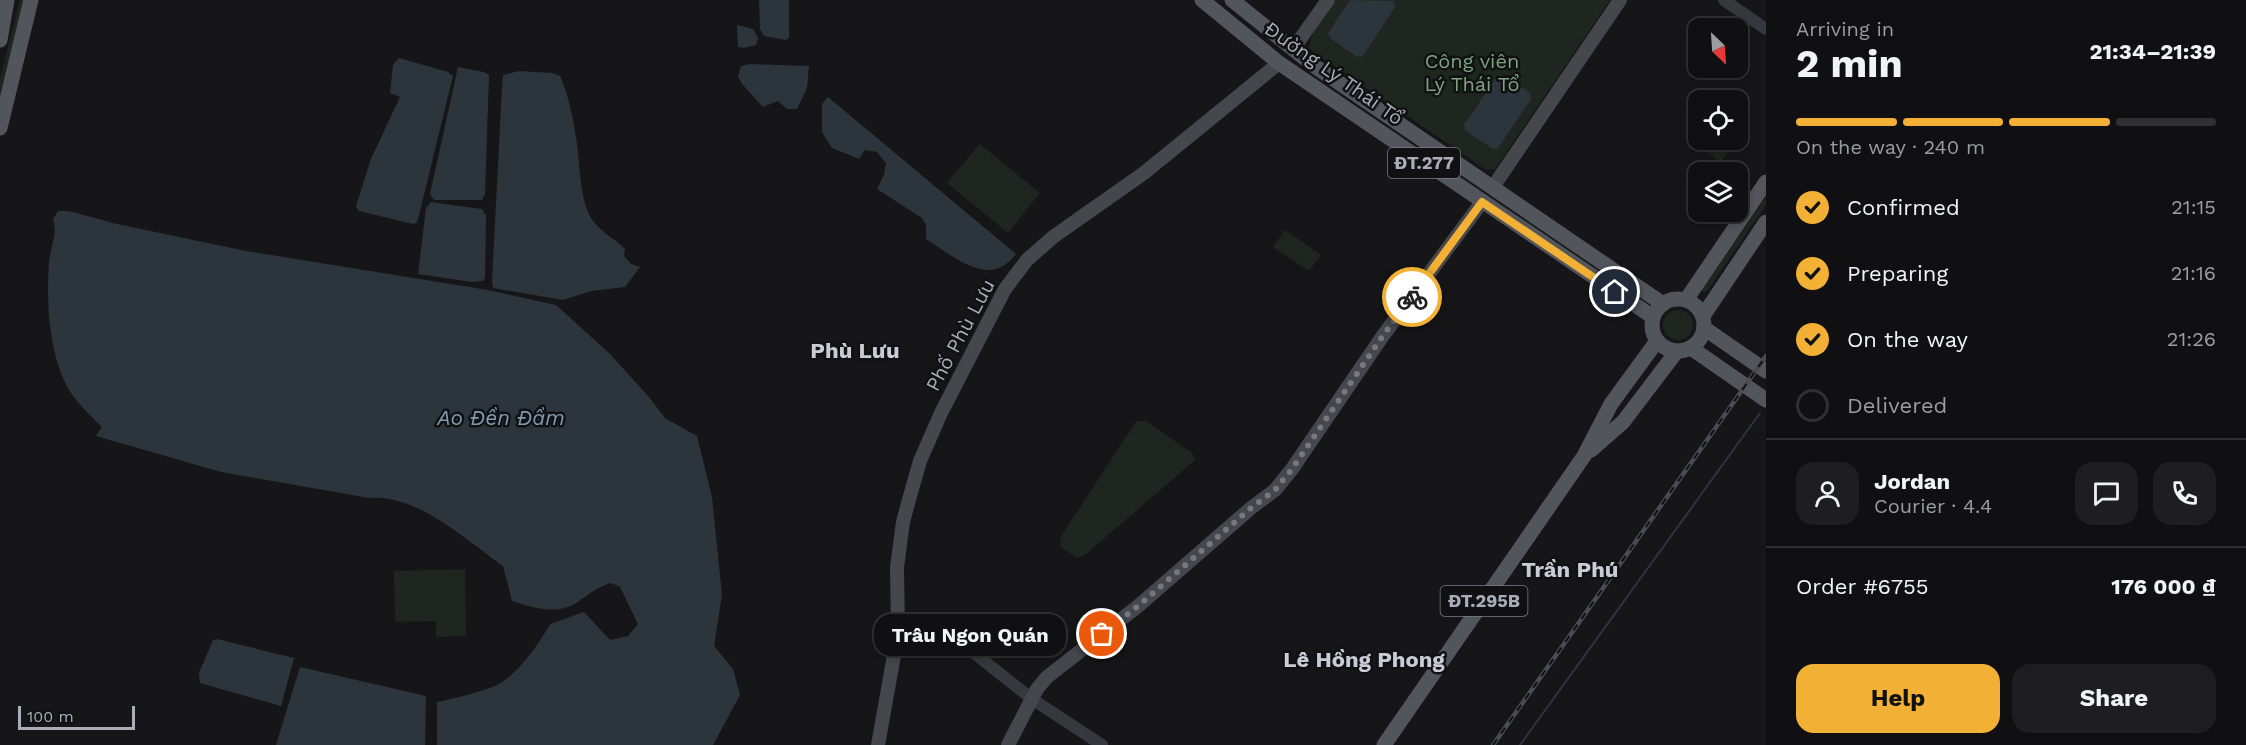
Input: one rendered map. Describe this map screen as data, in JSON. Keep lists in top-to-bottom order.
{
  "streets": {
    "main road": [
      "Đường Lý Thái Tổ",
      "ĐT.277",
      "Phố Phù Lưu",
      "ĐT.295B"
    ]
  },
  "crossings": [
    ["Đường Lý Thái Tổ", "Phố Phù Lưu"],
    ["Đường Lý Thái Tổ", "ĐT.295B"]
  ],
  "districts": ["Phù Lưu", "Trần Phú", "Lê Hồng Phong"],
  "water": ["Ao Đền Đầm"],
  "parks": ["Công viên Lý Thái Tổ"],
  "places": ["Trâu Ngon Quán"],
  "scale_bar": "100 m",
  "north": "bottom right",
  "page": {
    "heading": ["2 min", "Arriving in", "21:34–21:39"],
    "panel": [
      "Jordan",
      "Courier · 4.4",
      "Order #6755",
      "176 000 ₫"
    ],
    "bar": "On the way · 240 m",
    "list": [
      ["Confirmed", "21:15"],
      ["Preparing", "21:16"],
      ["On the way", "21:26"],
      "Delivered"
    ],
    "bubble": "Trâu Ngon Quán",
    "buttons": ["Help", "Share"],
    "scale": "100 m"
  }
}
